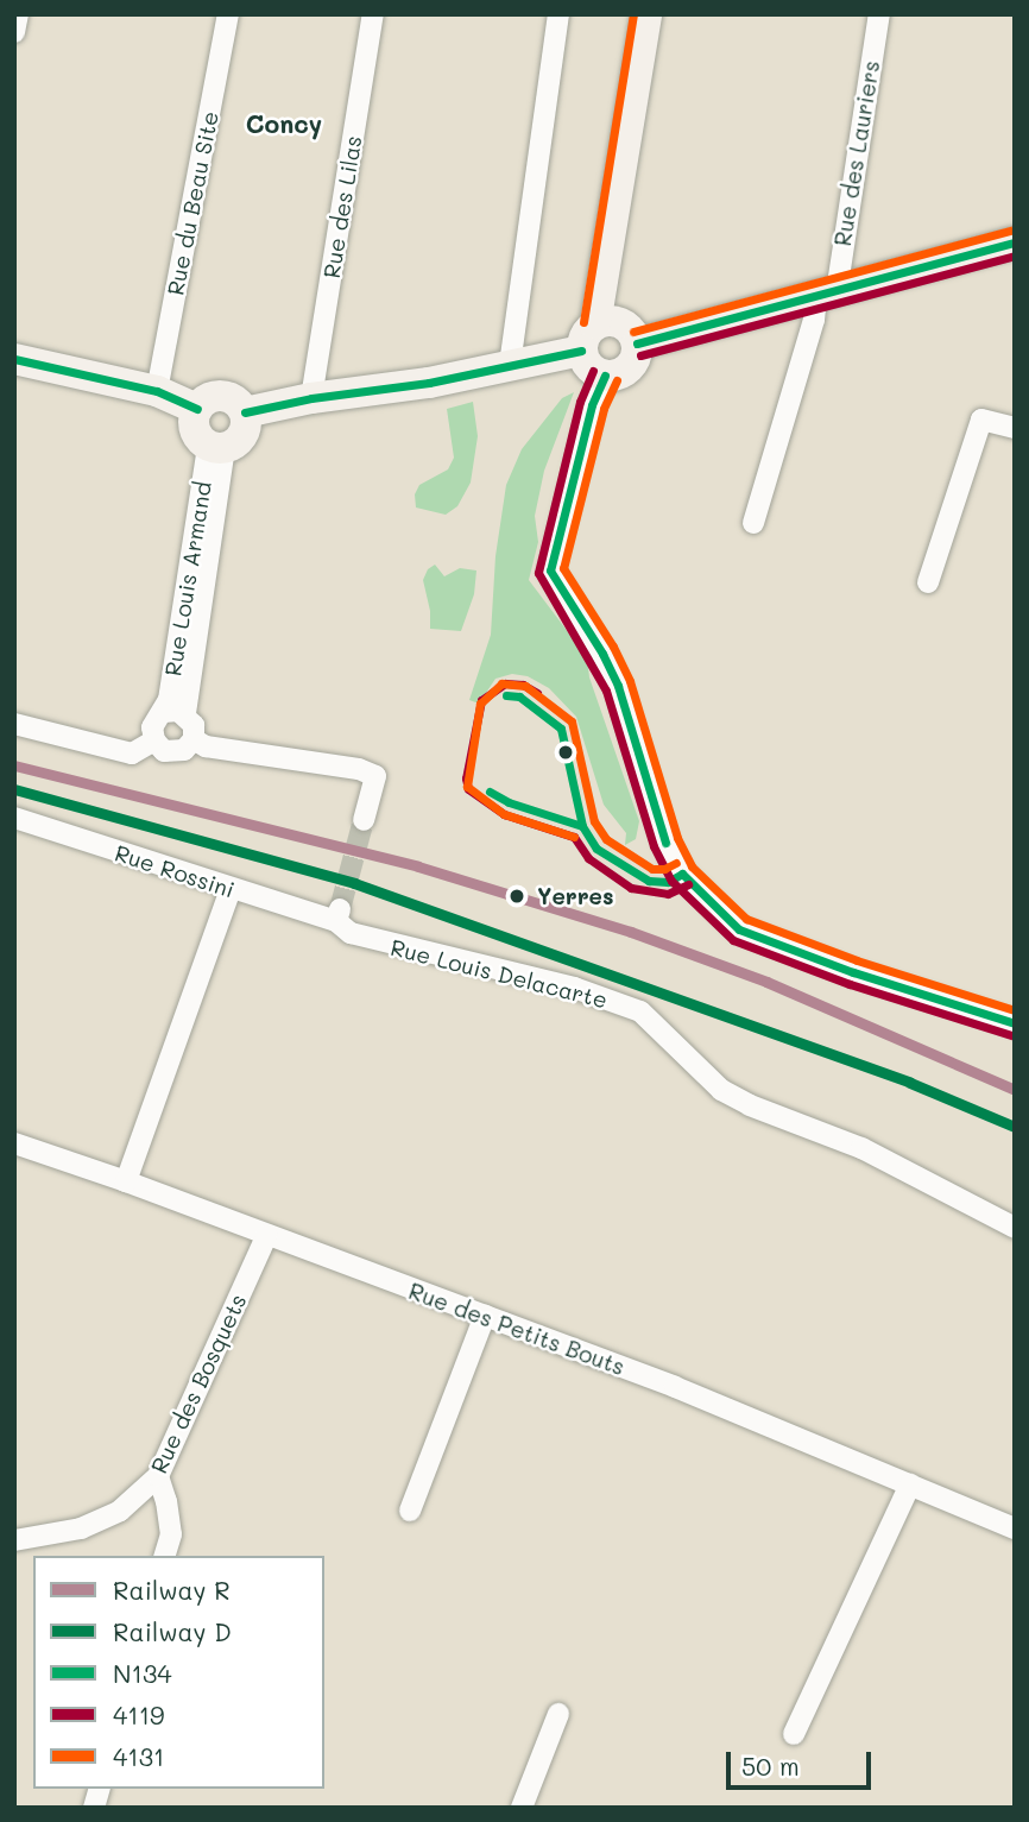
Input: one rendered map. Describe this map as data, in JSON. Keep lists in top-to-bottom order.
{
  "streets": {
    "street": [
      "Rue des Lauriers",
      "Rue du Beau Site",
      "Rue des Lilas",
      "Rue Louis Armand",
      "Rue Rossini",
      "Rue Louis Delacarte",
      "Rue des Petits Bouts",
      "Rue des Bosquets"
    ]
  },
  "crossings": [
    ["Rue Rossini", "Rue Louis Delacarte"],
    ["Rue des Petits Bouts", "Rue des Bosquets"]
  ],
  "districts": ["Concy"],
  "places": ["Yerres"],
  "lines": [
    "transit line 4131",
    "transit line N134",
    "transit line 4119",
    "rail line R",
    "rail line D"
  ],
  "legend": [
    "Railway R",
    "Railway D",
    "N134",
    "4119",
    "4131"
  ],
  "scale_bar": "50 m"
}
